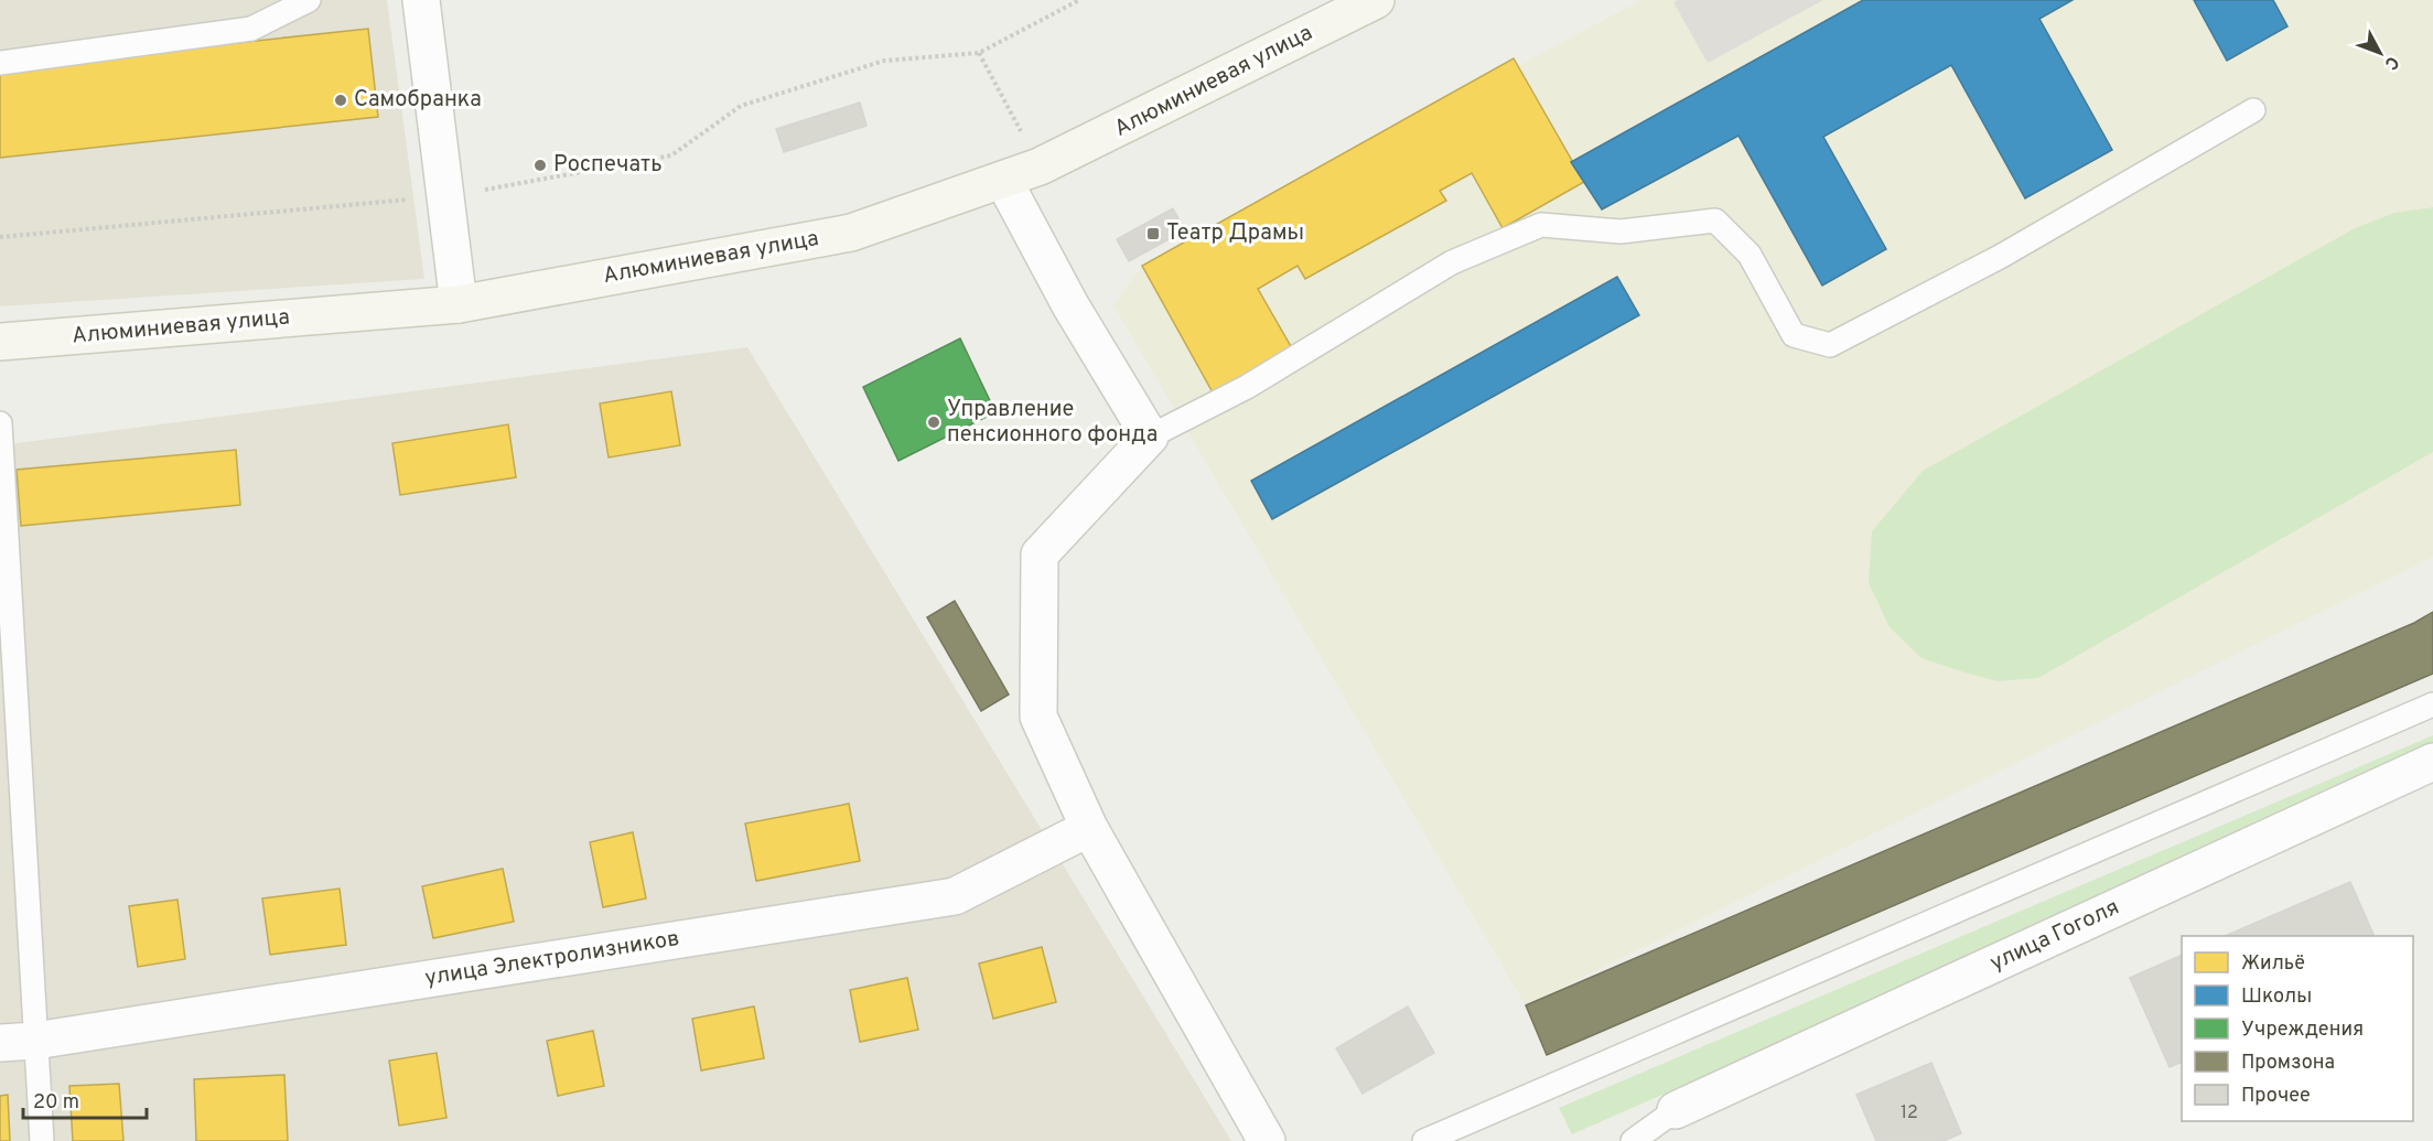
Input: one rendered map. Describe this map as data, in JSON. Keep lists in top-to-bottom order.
{
  "streets": {
    "main road": ["Алюминиевая улица"],
    "street": ["улица Гоголя", "улица Электролизников"]
  },
  "places": {
    "other": ["Самобранка", "Роспечать", "Управление пенсионного фонда"],
    "transit": ["Театр Драмы"]
  },
  "house_numbers": ["12"],
  "legend": [
    "Жильё",
    "Школы",
    "Учреждения",
    "Промзона",
    "Прочее"
  ],
  "scale_bar": "20 m",
  "north": "bottom right"
}
